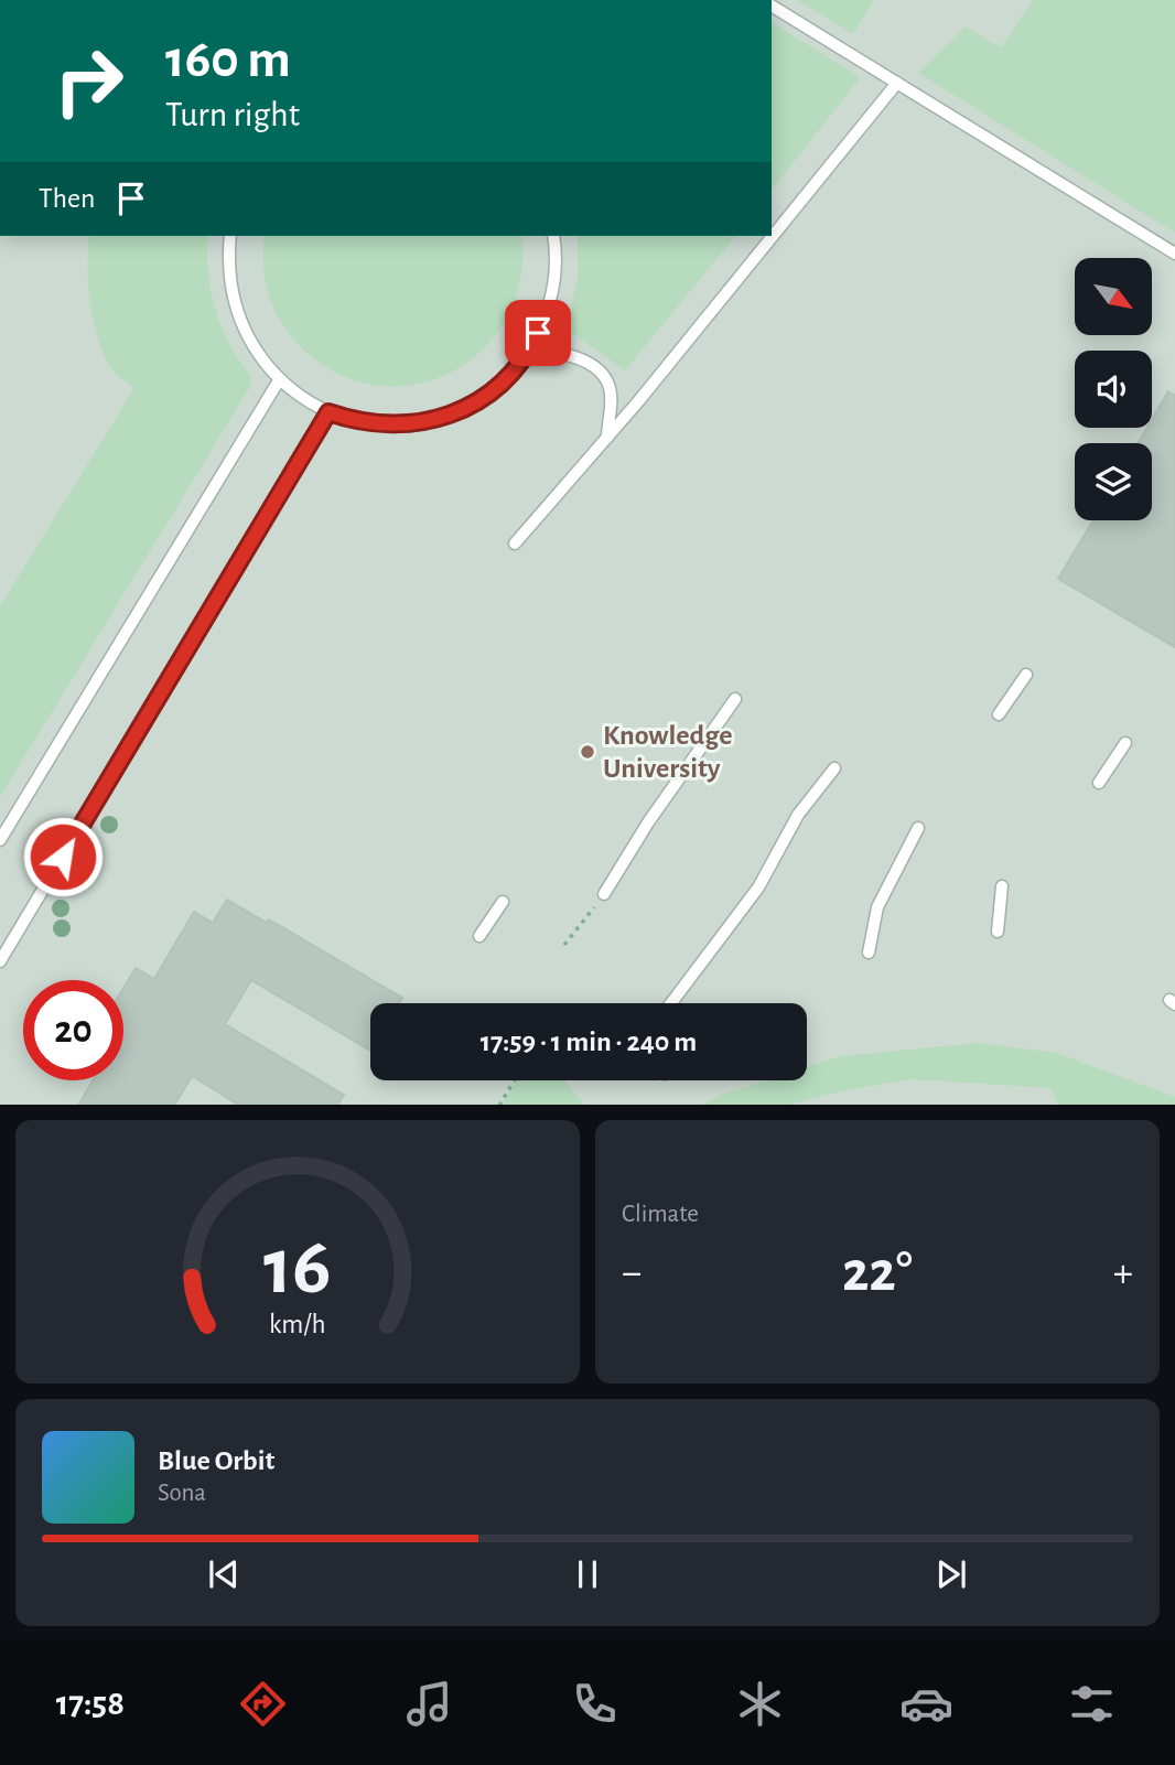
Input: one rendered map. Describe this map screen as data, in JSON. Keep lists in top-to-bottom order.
{
  "places": ["Knowledge University"],
  "north": "bottom right",
  "page": {
    "turn": ["160 m", "Turn right"],
    "then": "Then",
    "limit": "20",
    "trip": "17:59 · 1 min · 240 m",
    "tile": "Climate",
    "heat": ["−", "22°", "+"],
    "song": ["Blue Orbit", "Sona"],
    "tabs": "17:58",
    "gauge": ["16", "km/h"]
  }
}
